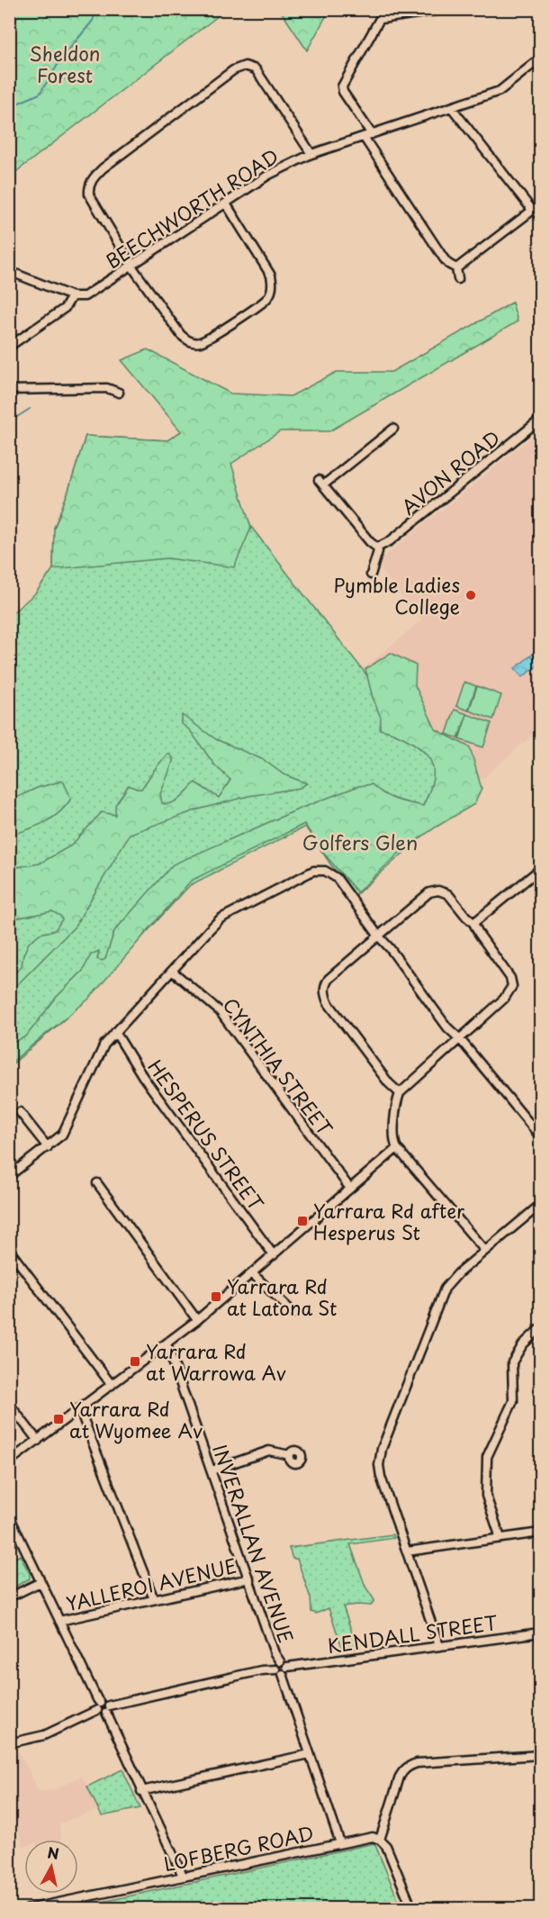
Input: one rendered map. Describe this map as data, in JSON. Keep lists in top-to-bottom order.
{
  "streets": {
    "street": [
      "BEECHWORTH ROAD",
      "AVON ROAD",
      "CYNTHIA STREET",
      "HESPERUS STREET",
      "INVERALLAN AVENUE",
      "YALLEROI AVENUE",
      "KENDALL STREET",
      "LOFBERG ROAD"
    ]
  },
  "crossings": [
    ["INVERALLAN AVENUE", "YALLEROI AVENUE"],
    ["INVERALLAN AVENUE", "KENDALL STREET"],
    ["INVERALLAN AVENUE", "LOFBERG ROAD"]
  ],
  "parks": ["Sheldon Forest", "Golfers Glen"],
  "places": {
    "other": ["Pymble Ladies College"],
    "transit": [
      "Yarrara Rd after Hesperus St",
      "Yarrara Rd at Latona St",
      "Yarrara Rd at Warrowa Av",
      "Yarrara Rd at Wyomee Av"
    ]
  },
  "north": "top"
}
